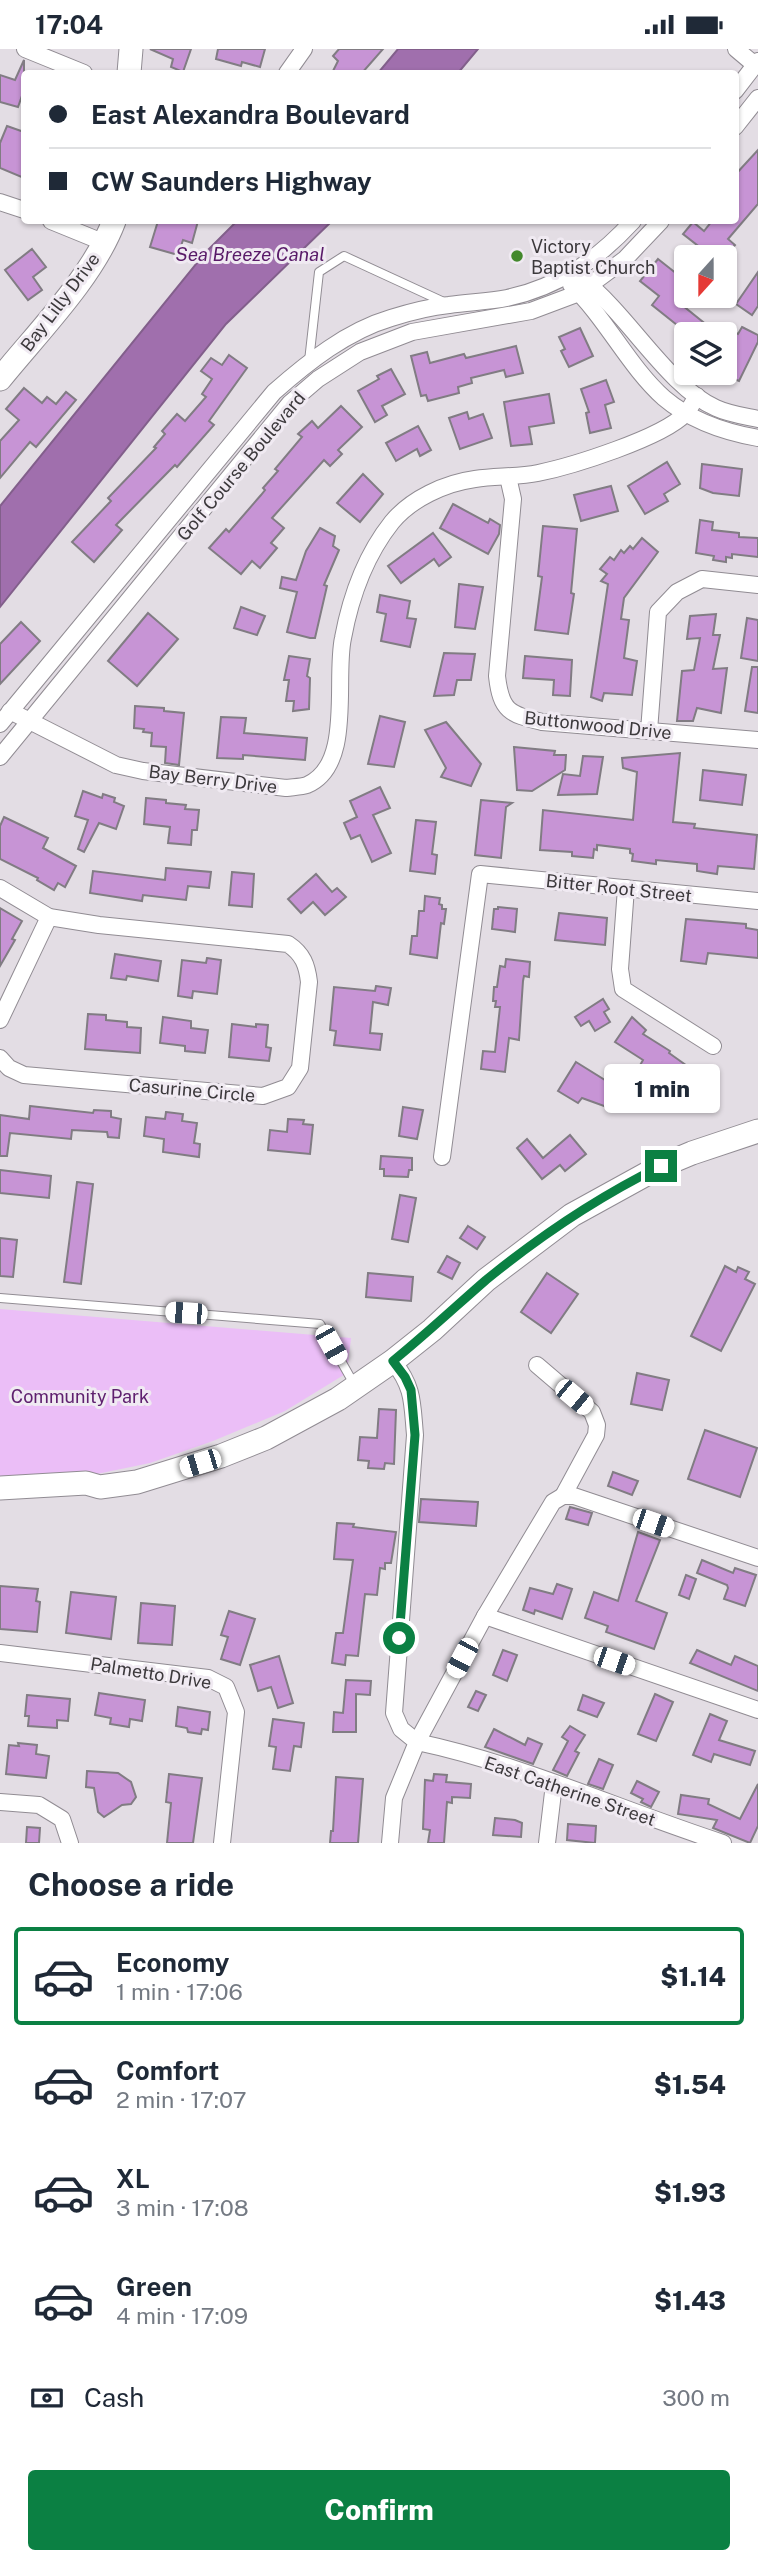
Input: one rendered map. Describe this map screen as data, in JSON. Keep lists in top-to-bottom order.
{
  "streets": {
    "main road": ["Bay Lilly Drive"],
    "street": [
      "Golf Course Boulevard",
      "Buttonwood Drive",
      "Bay Berry Drive",
      "Bitter Root Street",
      "Casurine Circle",
      "Palmetto Drive",
      "East Catherine Street"
    ]
  },
  "crossings": [
    ["Golf Course Boulevard", "Bay Berry Drive"],
    ["Buttonwood Drive", "Bay Berry Drive"]
  ],
  "water": ["Sea Breeze Canal"],
  "parks": ["Community Park"],
  "places": ["Victory Baptist Church"],
  "north": "bottom",
  "page": {
    "status": "17:04",
    "banner": ["East Alexandra Boulevard", "CW Saunders Highway"],
    "bubble": "1 min",
    "heading": "Choose a ride",
    "list": [
      {
        "name": "Economy",
        "note": "1 min · 17:06",
        "value": "$1.14"
      },
      {
        "name": "Comfort",
        "note": "2 min · 17:07",
        "value": "$1.54"
      },
      {
        "name": "XL",
        "note": "3 min · 17:08",
        "value": "$1.93"
      },
      {
        "name": "Green",
        "note": "4 min · 17:09",
        "value": "$1.43"
      }
    ],
    "pay": ["Cash", "300 m"],
    "buttons": "Confirm"
  }
}
